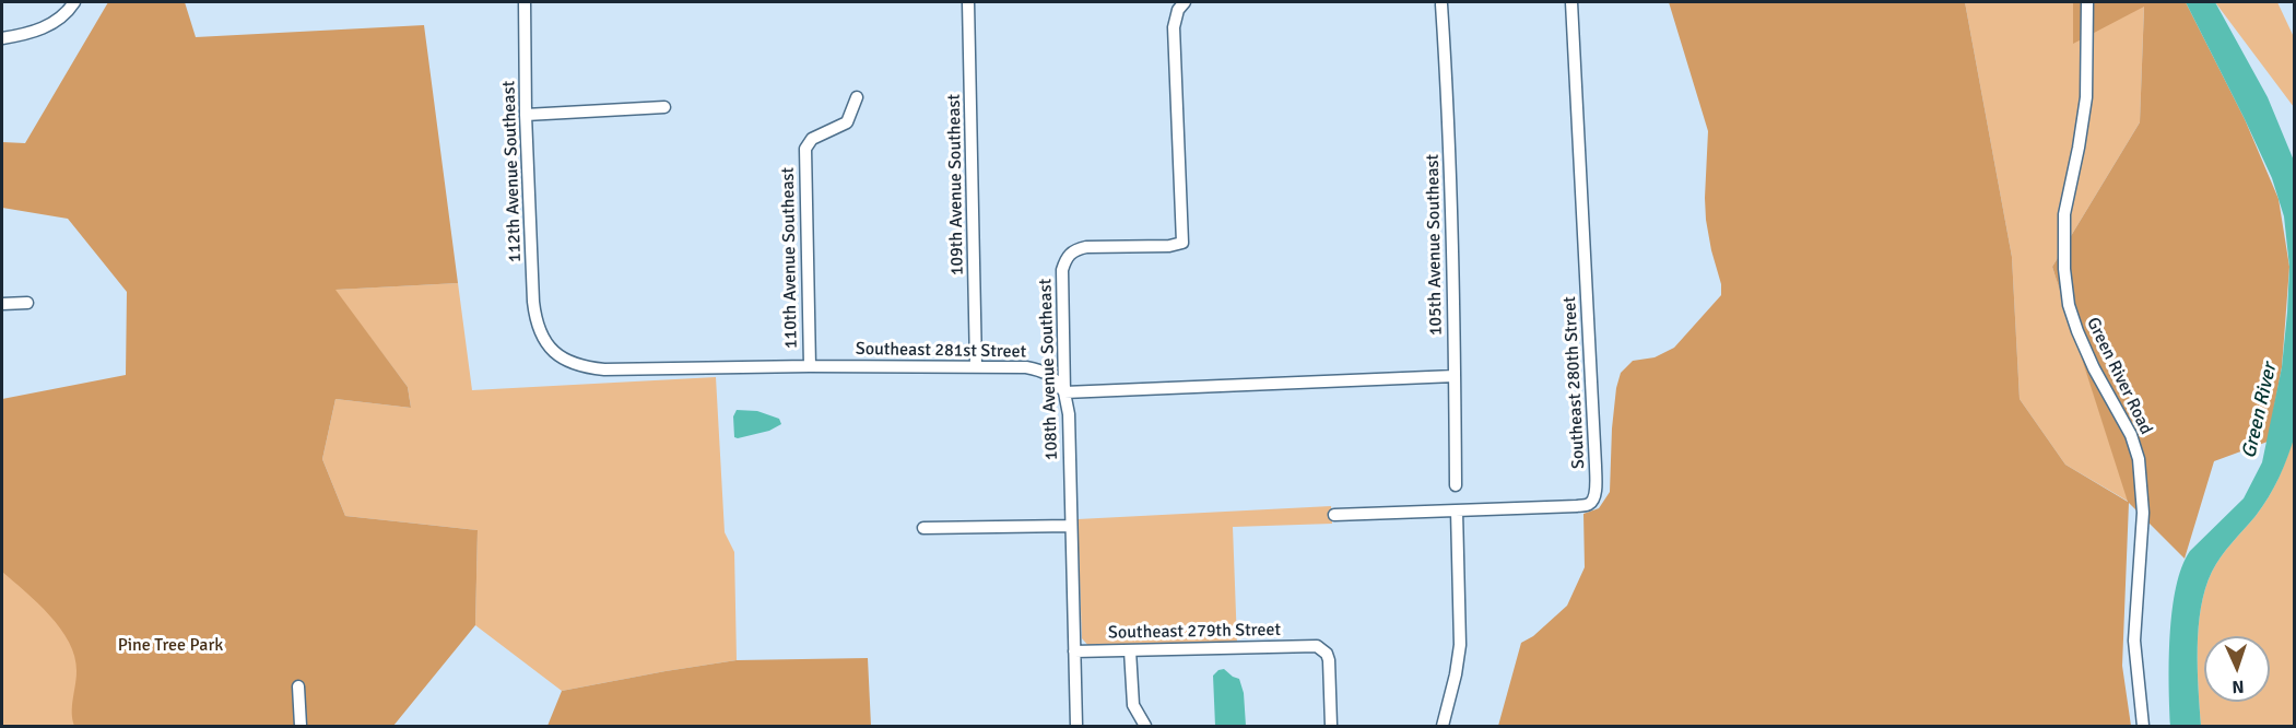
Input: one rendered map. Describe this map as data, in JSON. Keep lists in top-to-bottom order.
{
  "streets": {
    "street": [
      "112th Avenue Southeast",
      "109th Avenue Southeast",
      "105th Avenue Southeast",
      "110th Avenue Southeast",
      "Southeast 281st Street",
      "108th Avenue Southeast",
      "Green River Road",
      "Southeast 280th Street",
      "Southeast 279th Street"
    ]
  },
  "crossings": [
    ["112th Avenue Southeast", "Southeast 281st Street"],
    ["109th Avenue Southeast", "Southeast 281st Street"],
    ["110th Avenue Southeast", "Southeast 281st Street"],
    ["Southeast 281st Street", "108th Avenue Southeast"],
    ["108th Avenue Southeast", "Southeast 279th Street"]
  ],
  "water": ["Green River"],
  "parks": ["Pine Tree Park"],
  "north": "bottom"
}
